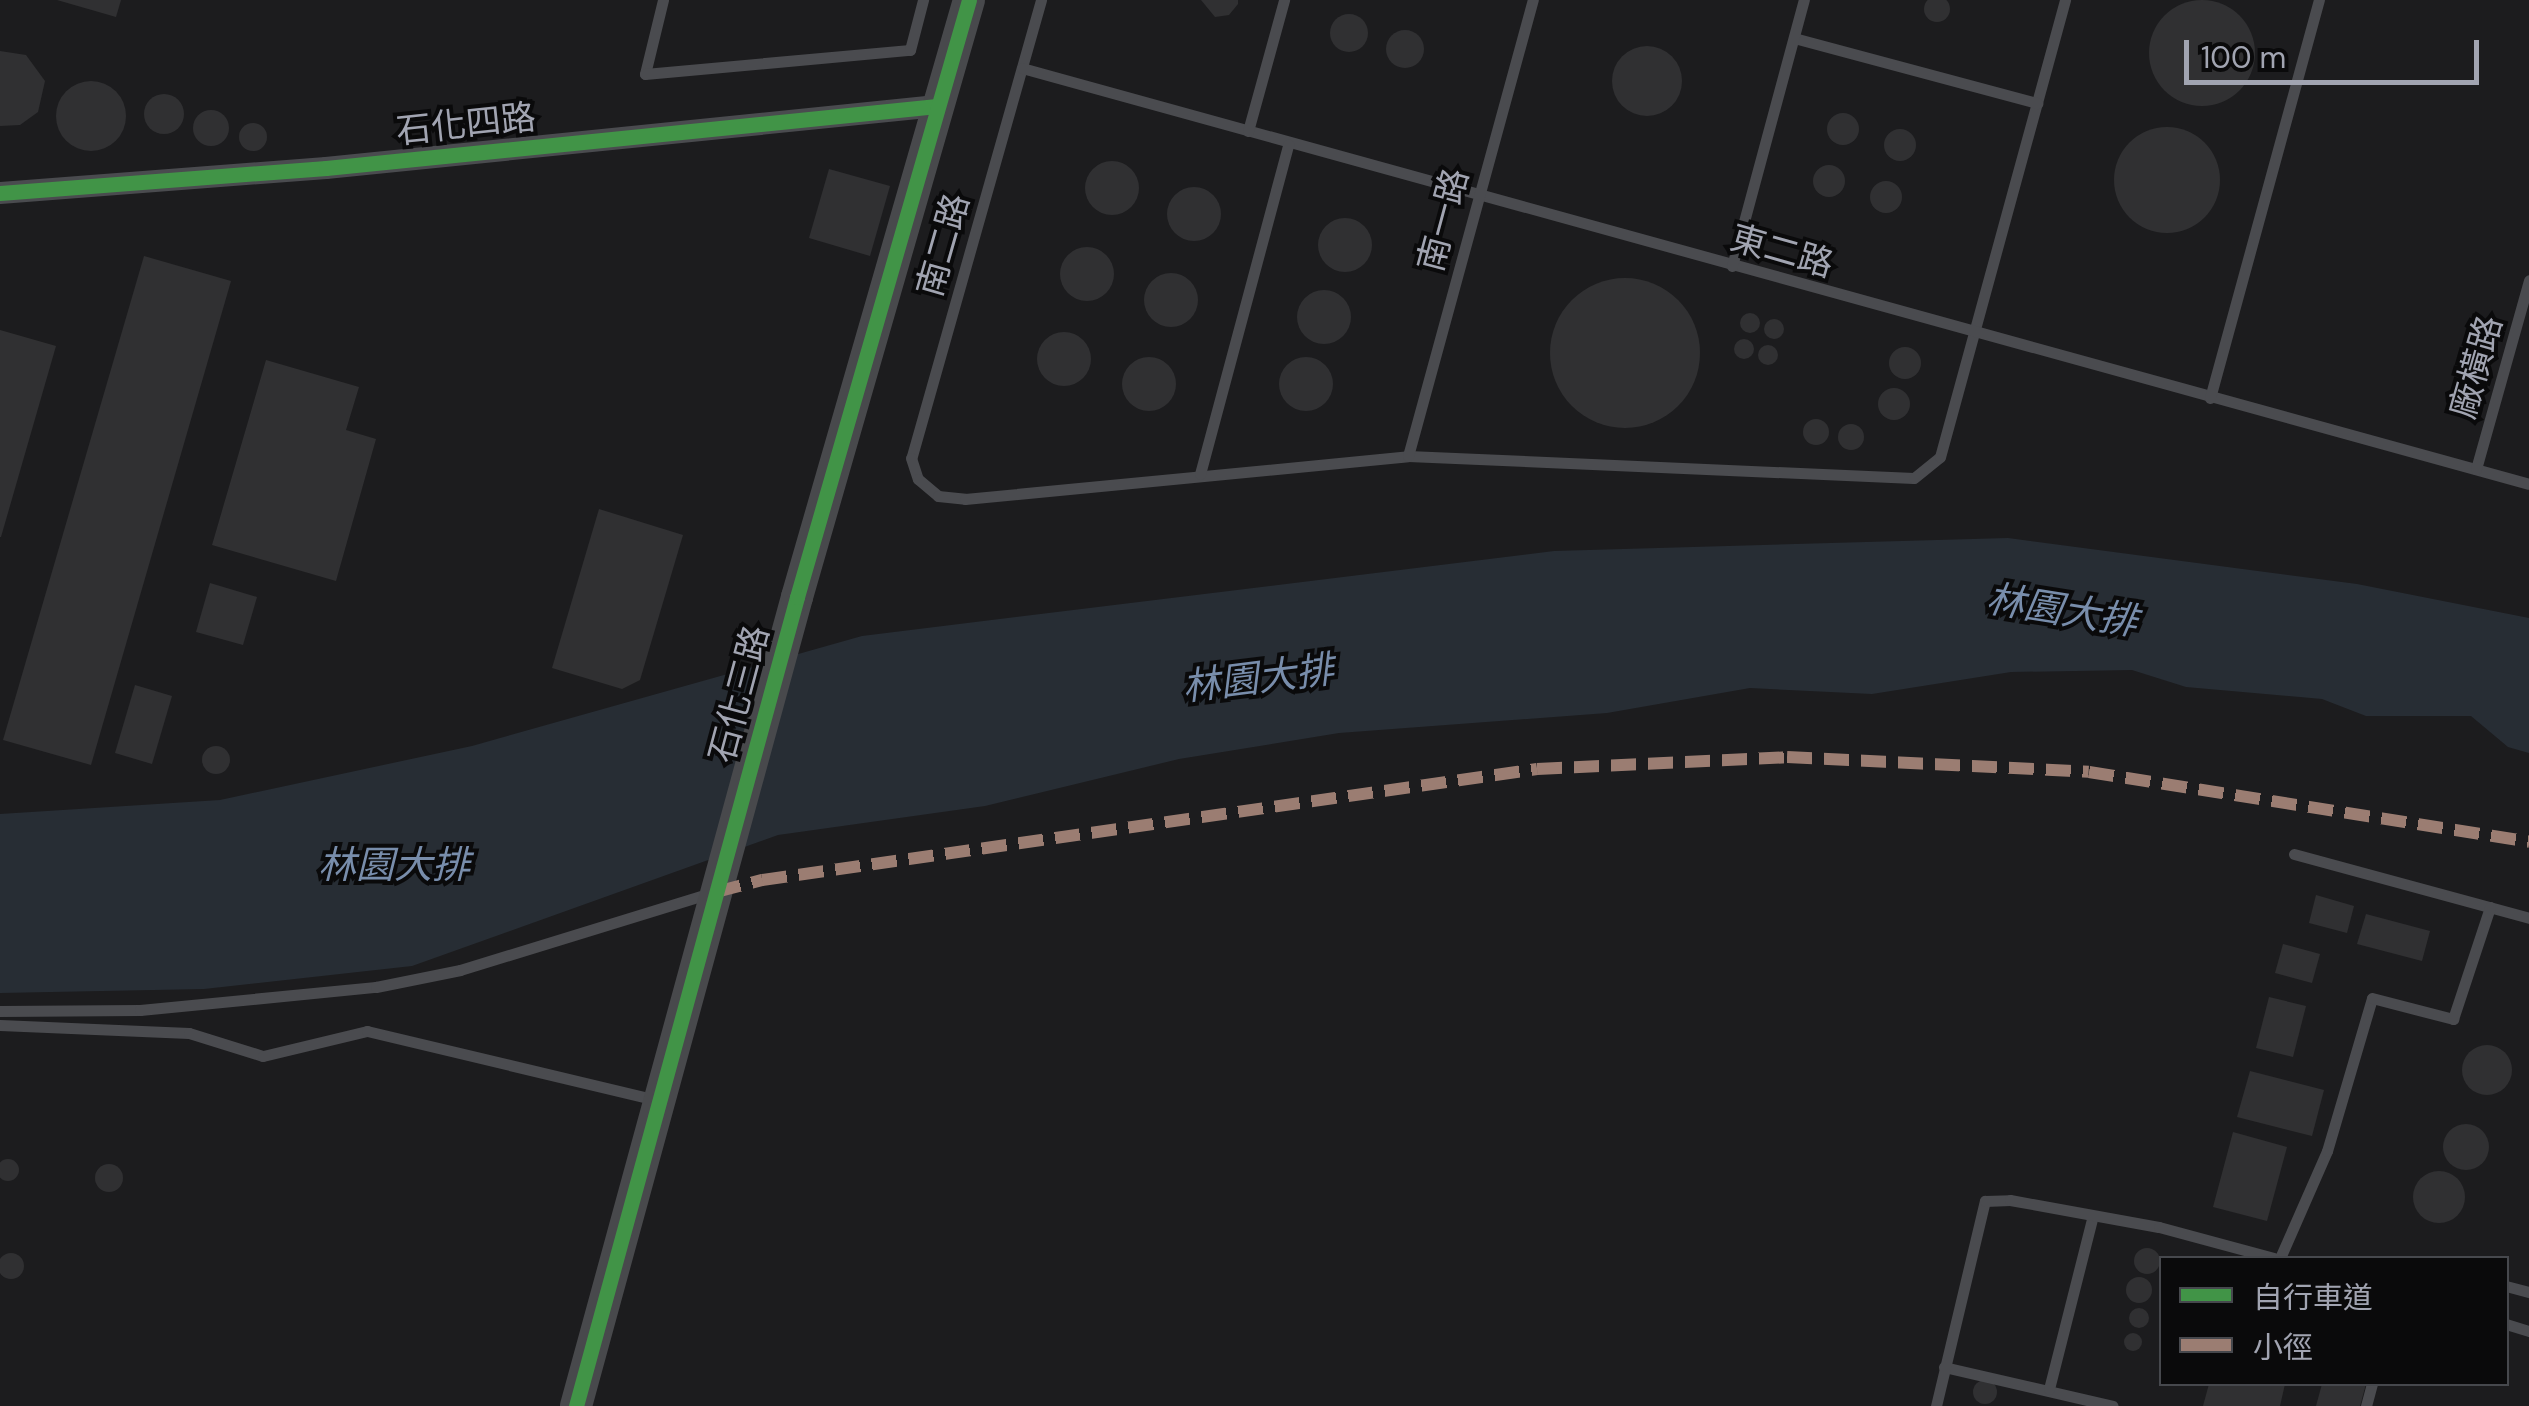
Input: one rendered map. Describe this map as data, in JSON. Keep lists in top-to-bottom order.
{
  "streets": {
    "street": ["石化四路", "石化三路"],
    "lane": [
      "南一路",
      "南二路",
      "東二路",
      "廠橫路"
    ]
  },
  "crossings": [
    ["石化四路", "石化三路"],
    ["南一路", "東二路"],
    ["南二路", "東二路"],
    ["東二路", "廠橫路"]
  ],
  "water": ["林園大排"],
  "legend": ["自行車道", "小徑"],
  "scale_bar": "100 m"
}
